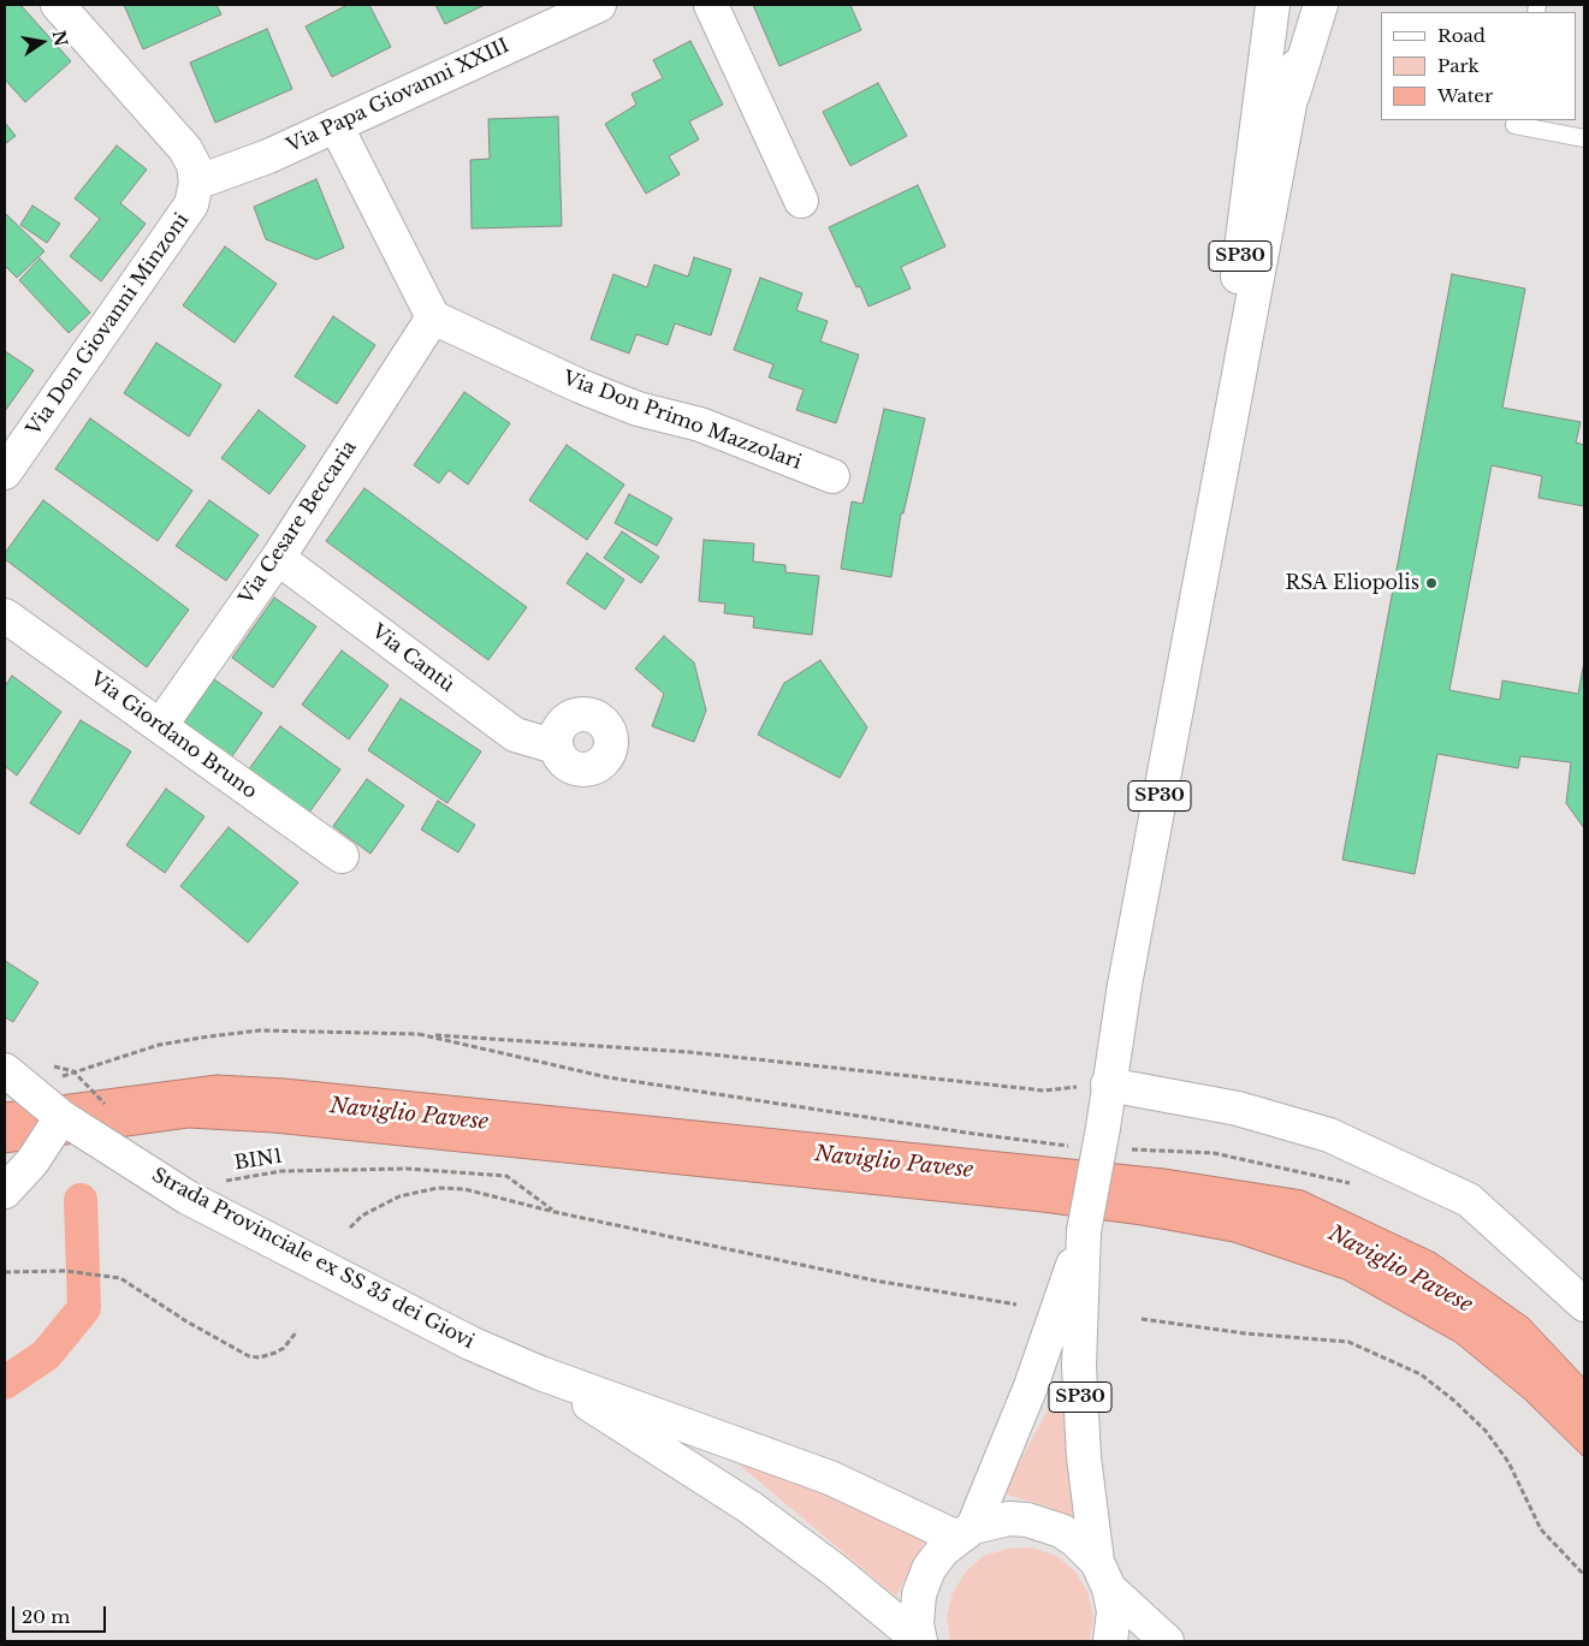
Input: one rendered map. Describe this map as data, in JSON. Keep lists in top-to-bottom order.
{
  "streets": {
    "main road": [
      "Via Papa Giovanni XXIII",
      "SP30",
      "Via Don Giovanni Minzoni",
      "Via Don Primo Mazzolari",
      "Via Cesare Beccaria",
      "Via Cantù",
      "Via Giordano Bruno",
      "Strada Provinciale ex SS 35 dei Giovi"
    ],
    "path": ["BIN1"]
  },
  "crossings": [
    ["Via Papa Giovanni XXIII", "Via Don Giovanni Minzoni"],
    ["SP30", "Strada Provinciale ex SS 35 dei Giovi"],
    ["Via Don Primo Mazzolari", "Via Cesare Beccaria"],
    ["Via Cesare Beccaria", "Via Cantù"],
    ["Via Cesare Beccaria", "Via Giordano Bruno"]
  ],
  "water": ["Naviglio Pavese"],
  "places": ["RSA Eliopolis"],
  "legend": ["Road", "Park", "Water"],
  "scale_bar": "20 m",
  "north": "right"
}
